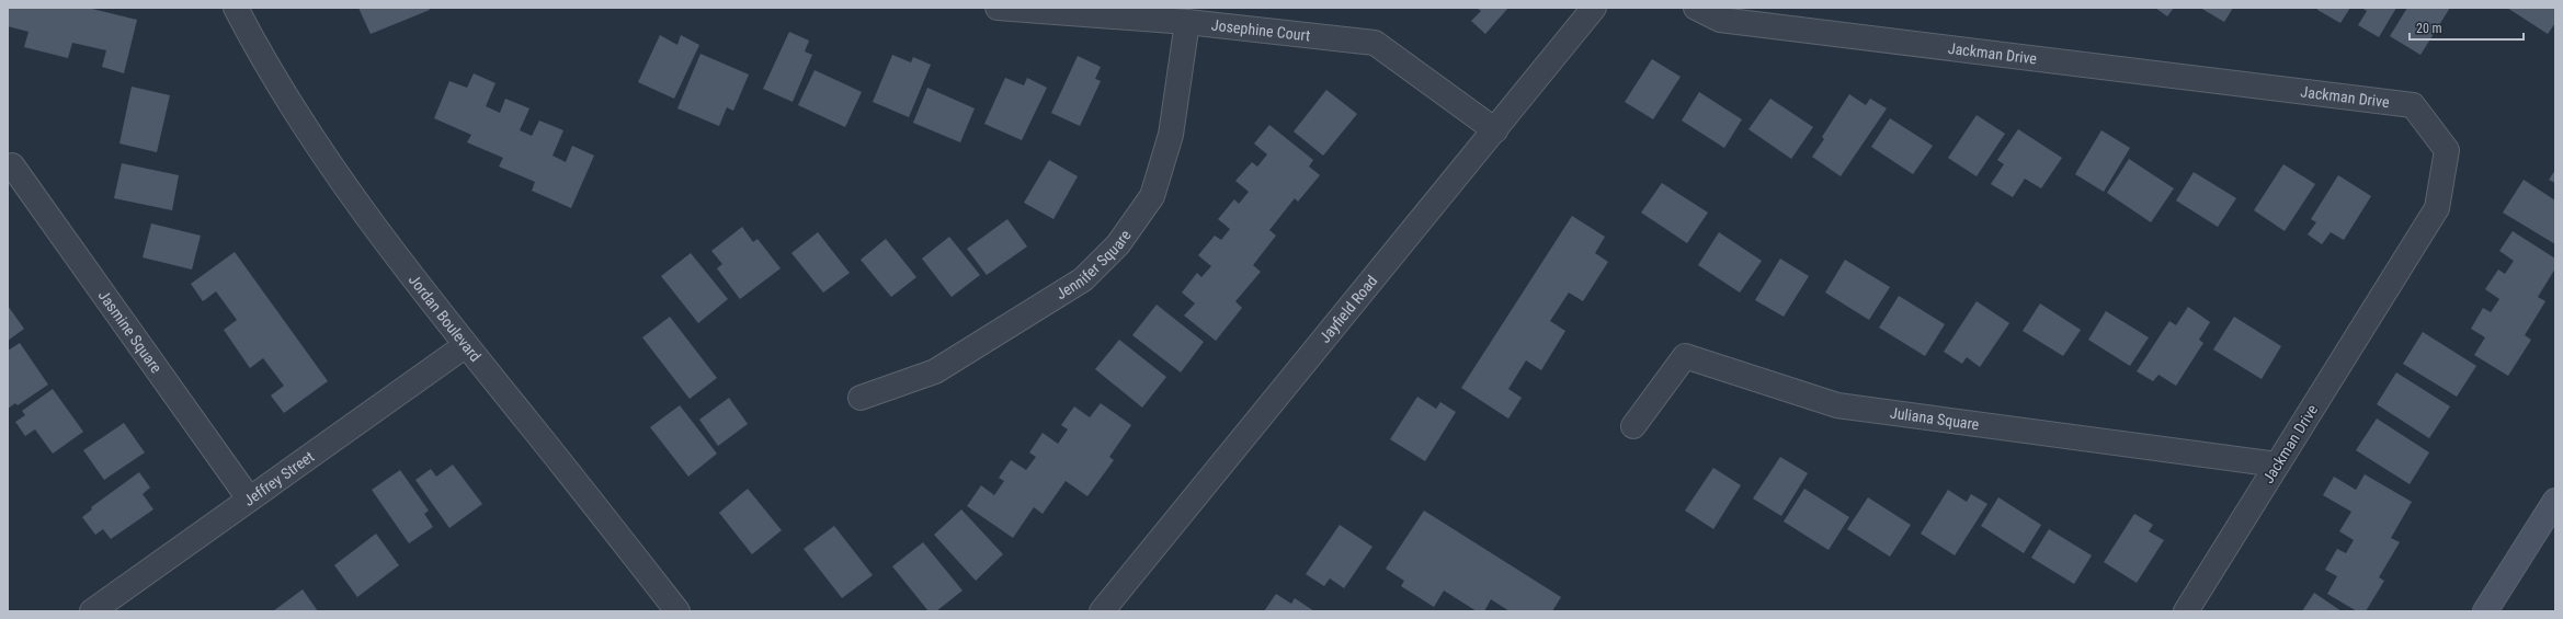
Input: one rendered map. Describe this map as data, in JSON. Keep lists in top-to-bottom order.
{
  "streets": {
    "street": [
      "Josephine Court",
      "Jackman Drive",
      "Jennifer Square",
      "Jayfield Road",
      "Jordan Boulevard",
      "Jasmine Square",
      "Juliana Square",
      "Jeffrey Street"
    ]
  },
  "crossings": [
    ["Josephine Court", "Jennifer Square"],
    ["Josephine Court", "Jayfield Road"],
    ["Jackman Drive", "Juliana Square"],
    ["Jordan Boulevard", "Jeffrey Street"],
    ["Jasmine Square", "Jeffrey Street"]
  ],
  "scale_bar": "20 m"
}
